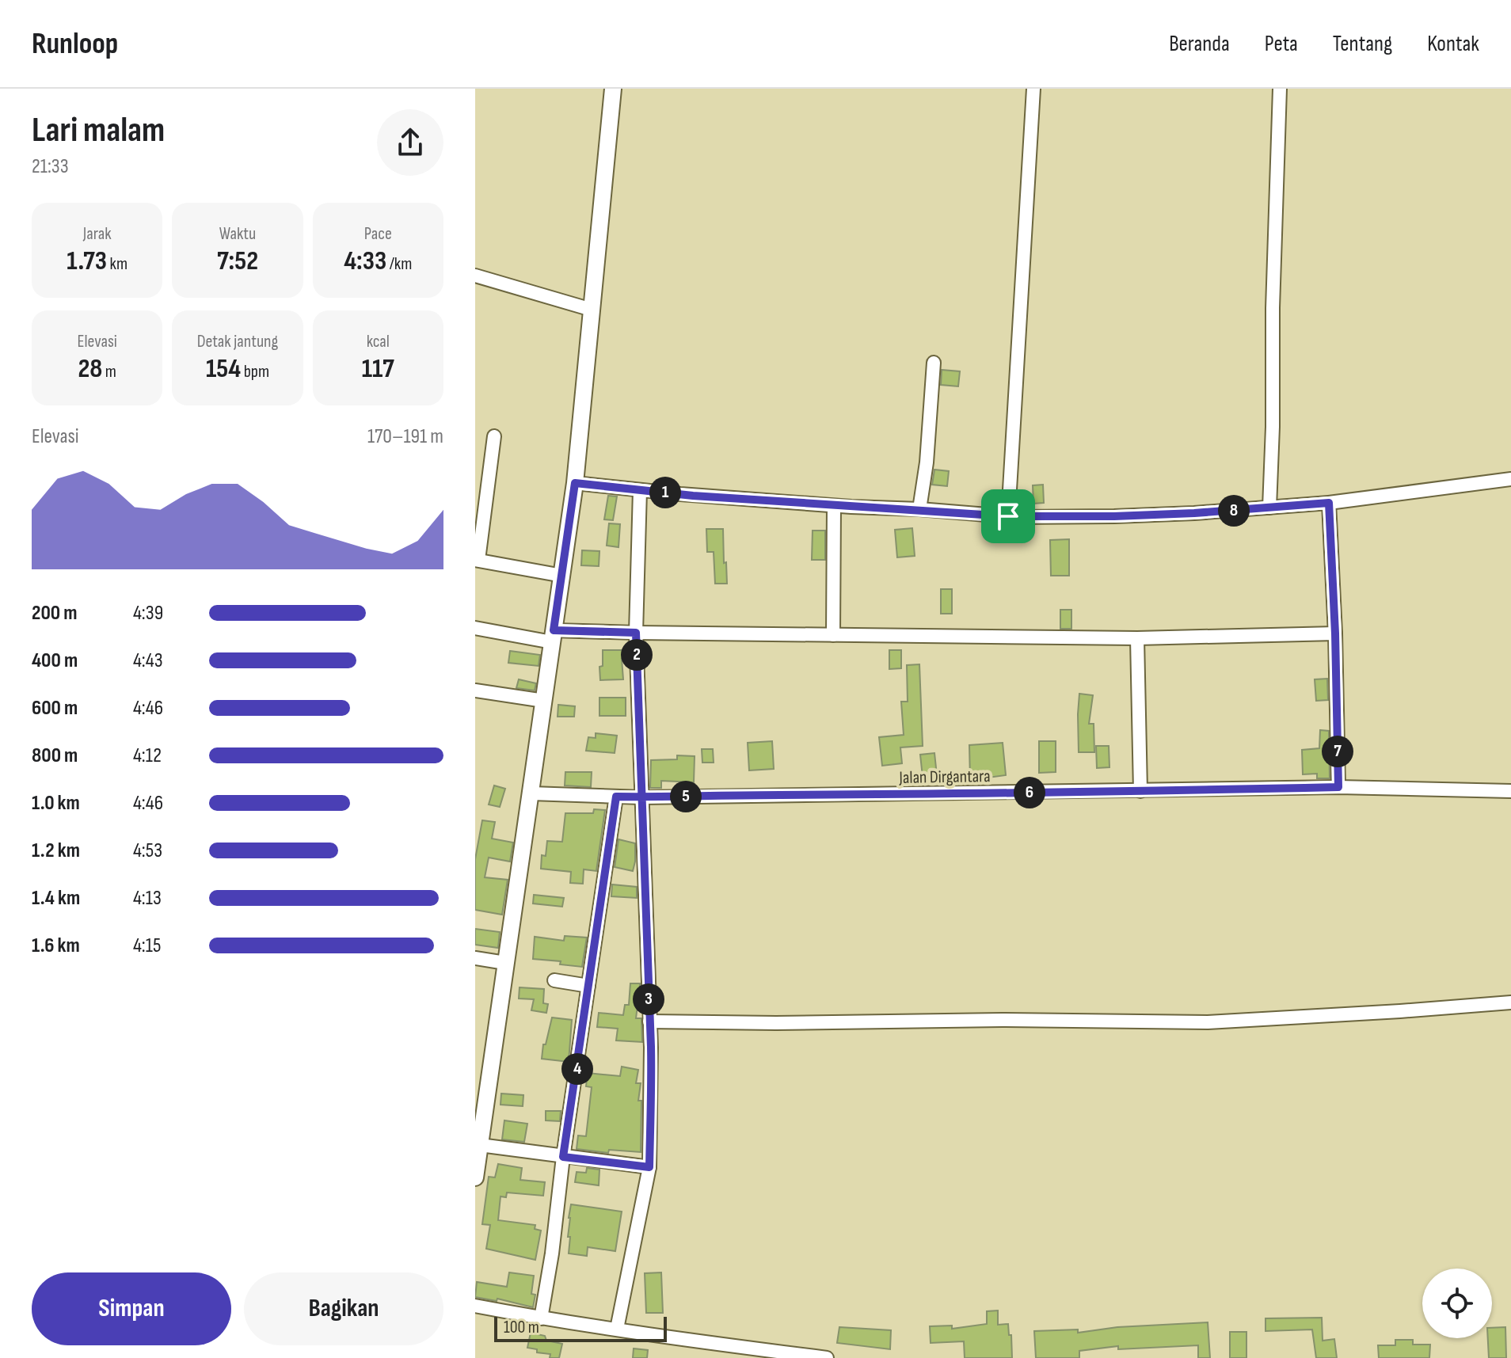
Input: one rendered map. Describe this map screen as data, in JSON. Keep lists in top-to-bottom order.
{
  "streets": {
    "street": ["Jalan Dirgantara"]
  },
  "scale_bar": "100 m",
  "page": {
    "header": "Runloop",
    "nav": [
      "Beranda",
      "Peta",
      "Tentang",
      "Kontak"
    ],
    "heading": ["Lari malam", "21:33"],
    "stats": [
      ["Jarak", "1.73 km"],
      ["Waktu", "7:52"],
      ["Pace", "4:33 /km"],
      ["Elevasi", "28 m"],
      ["Detak jantung", "154 bpm"],
      ["kcal", "117"]
    ],
    "chart": ["Elevasi", "170–191 m"],
    "pins": [
      "1",
      "8",
      "2",
      "7",
      "6",
      "5",
      "3",
      "4"
    ],
    "list": [
      {
        "name": "200 m",
        "note": "4:39"
      },
      {
        "name": "400 m",
        "note": "4:43"
      },
      {
        "name": "600 m",
        "note": "4:46"
      },
      {
        "name": "800 m",
        "note": "4:12"
      },
      {
        "name": "1.0 km",
        "note": "4:46"
      },
      {
        "name": "1.2 km",
        "note": "4:53"
      },
      {
        "name": "1.4 km",
        "note": "4:13"
      },
      {
        "name": "1.6 km",
        "note": "4:15"
      }
    ],
    "buttons": ["Simpan", "Bagikan"],
    "scale": "100 m"
  }
}
